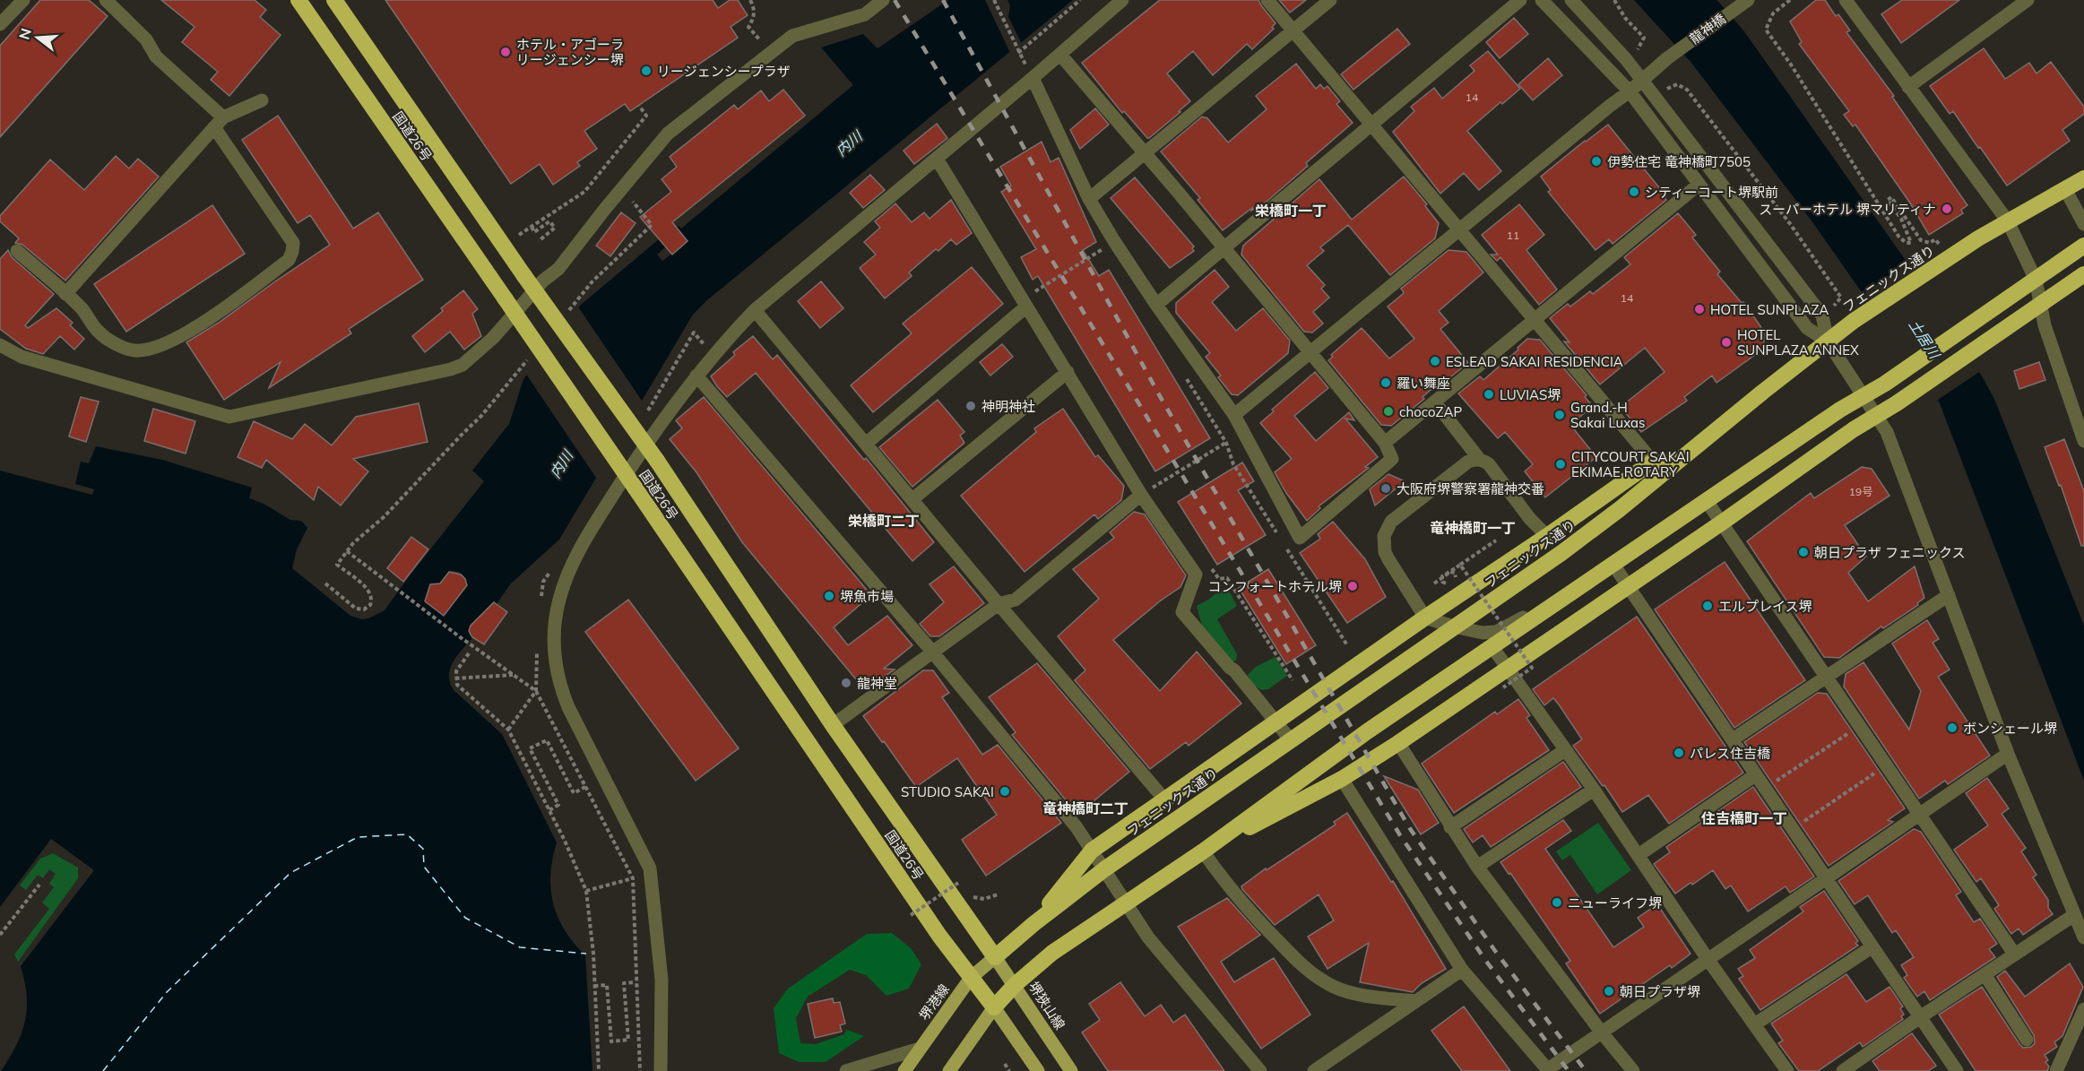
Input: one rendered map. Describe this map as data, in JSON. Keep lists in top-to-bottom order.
{
  "streets": {
    "highway": ["国道26号", "フェニックス通り"],
    "main road": ["堺港線", "堺狭山線"],
    "street": ["龍神橋"]
  },
  "crossings": [
    ["国道26号", "フェニックス通り"],
    ["国道26号", "堺港線"],
    ["国道26号", "堺狭山線"],
    ["フェニックス通り", "堺港線"],
    ["フェニックス通り", "堺狭山線"],
    ["堺港線", "堺狭山線"]
  ],
  "districts": [
    "栄橋町一丁",
    "栄橋町二丁",
    "竜神橋町一丁",
    "竜神橋町二丁",
    "住吉橋町一丁"
  ],
  "water": ["内川", "土居川"],
  "places": [
    "ホテル・アゴーラ リージェンシー堺",
    "リージェンシープラザ",
    "伊勢住宅 竜神橋町7505",
    "シティーコート堺駅前",
    "スーパーホテル 堺マリティナ",
    "HOTEL SUNPLAZA",
    "HOTEL SUNPLAZA ANNEX",
    "ESLEAD SAKAI RESIDENCIA",
    "羅い舞座",
    "LUVIAS堺",
    "神明神社",
    "chocoZAP",
    "Grand.-H Sakai Luxas",
    "CITYCOURT SAKAI EKIMAE ROTARY",
    "大阪府堺警察署龍神交番",
    "朝日プラザ フェニックス",
    "コンフォートホテル堺",
    "堺魚市場",
    "エルプレイス堺",
    "龍神堂",
    "ボンシェール堺",
    "パレス住吉橋",
    "STUDIO SAKAI",
    "ニューライフ堺",
    "朝日プラザ堺"
  ],
  "house_numbers": [
    "14",
    "11",
    "14",
    "19号"
  ],
  "north": "left"
}
